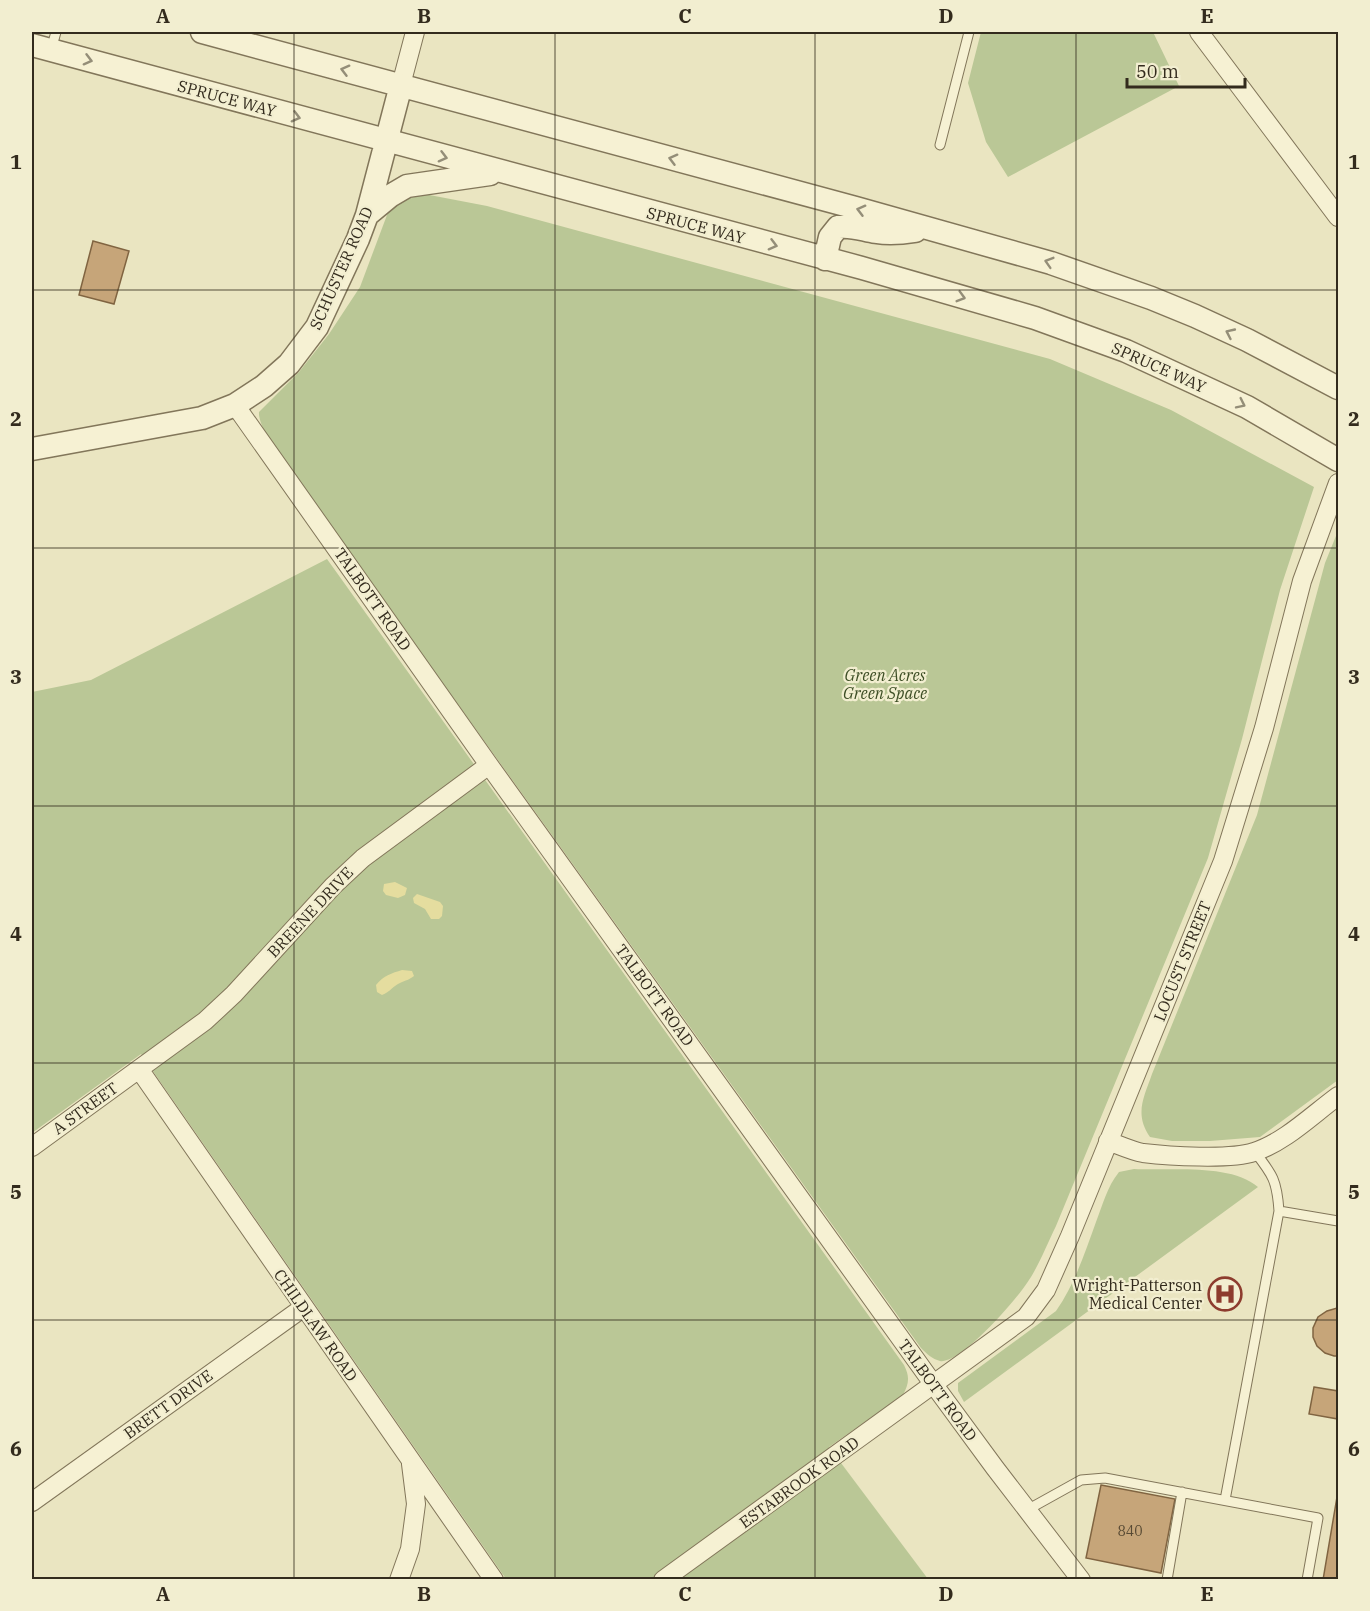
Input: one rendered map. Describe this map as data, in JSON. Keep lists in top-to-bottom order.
{
  "streets": {
    "street": [
      "SPRUCE WAY",
      "SCHUSTER ROAD",
      "TALBOTT ROAD",
      "BREENE DRIVE",
      "LOCUST STREET",
      "A STREET",
      "CHILDLAW ROAD",
      "BRETT DRIVE",
      "ESTABROOK ROAD"
    ]
  },
  "crossings": [
    ["SPRUCE WAY", "SCHUSTER ROAD"],
    ["SCHUSTER ROAD", "TALBOTT ROAD"],
    ["TALBOTT ROAD", "BREENE DRIVE"],
    ["TALBOTT ROAD", "LOCUST STREET"],
    ["TALBOTT ROAD", "ESTABROOK ROAD"],
    ["BREENE DRIVE", "A STREET"],
    ["BREENE DRIVE", "CHILDLAW ROAD"],
    ["LOCUST STREET", "ESTABROOK ROAD"],
    ["A STREET", "CHILDLAW ROAD"],
    ["CHILDLAW ROAD", "BRETT DRIVE"]
  ],
  "parks": ["Green Acres Green Space"],
  "places": {
    "hospital": ["Wright-Patterson Medical Center"]
  },
  "house_numbers": ["840"],
  "scale_bar": "50 m",
  "grid": {
    "columns": [
      "A",
      "B",
      "C",
      "D",
      "E"
    ],
    "rows": [
      "1",
      "2",
      "3",
      "4",
      "5",
      "6"
    ]
  }
}
